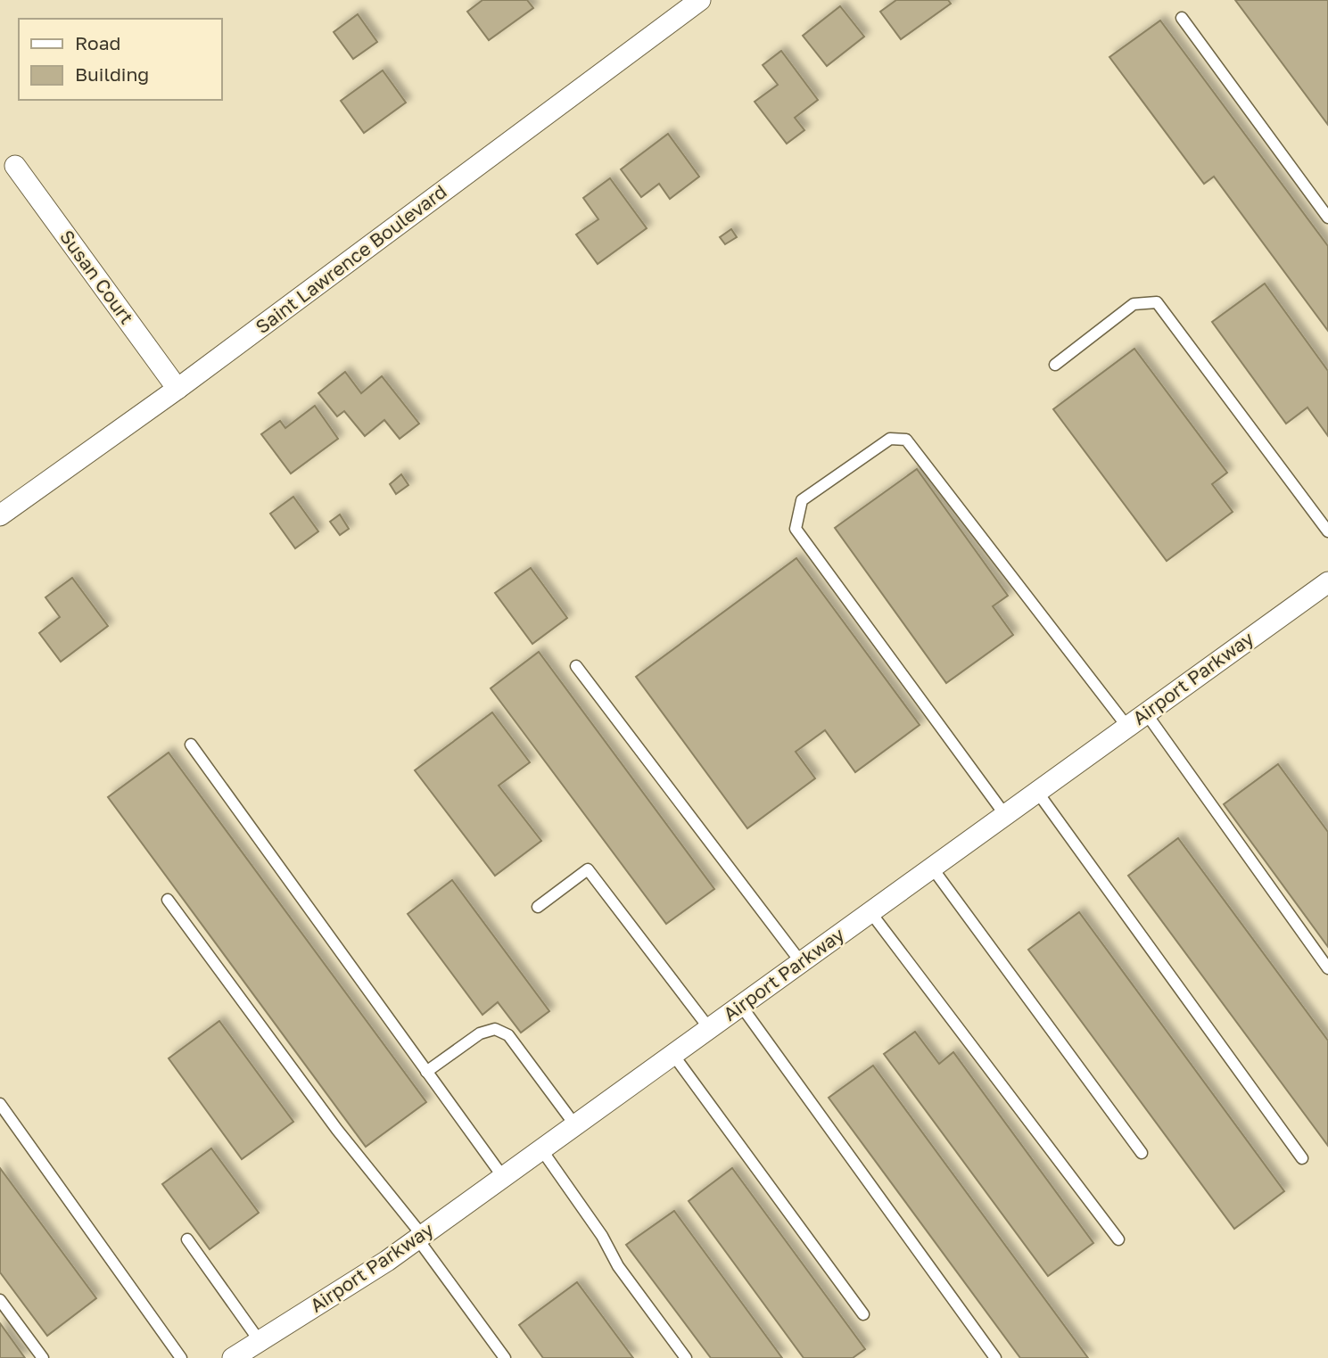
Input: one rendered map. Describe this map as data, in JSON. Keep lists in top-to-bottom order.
{
  "streets": {
    "street": ["Saint Lawrence Boulevard", "Susan Court", "Airport Parkway"]
  },
  "crossings": [
    ["Saint Lawrence Boulevard", "Susan Court"]
  ],
  "legend": ["Road", "Building"]
}
